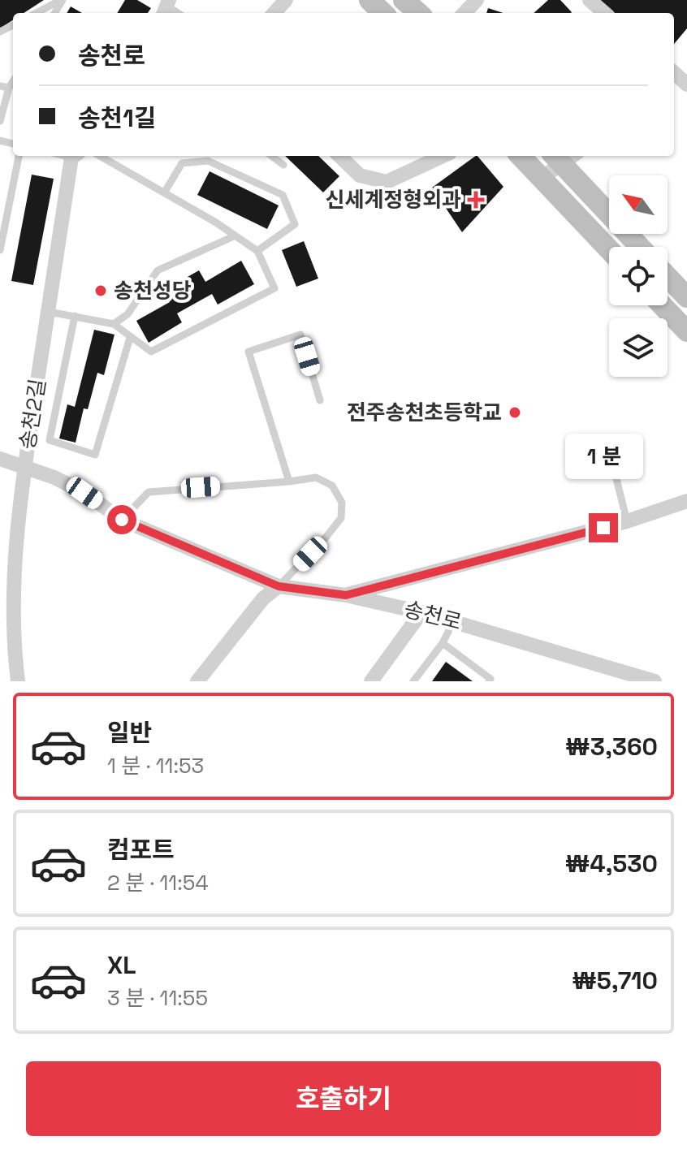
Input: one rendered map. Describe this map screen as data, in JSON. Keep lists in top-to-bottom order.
{
  "streets": {
    "street": ["송천2길", "송천로"]
  },
  "crossings": [
    ["송천2길", "송천로"]
  ],
  "places": {
    "health": ["신세계정형외과"],
    "other": ["송천성당", "전주송천초등학교"]
  },
  "north": "top left",
  "page": {
    "banner": ["송천로", "송천1길"],
    "bubble": "1 분",
    "list": [
      {
        "name": "일반",
        "note": "1 분 · 11:53",
        "value": "₩3,360"
      },
      {
        "name": "컴포트",
        "note": "2 분 · 11:54",
        "value": "₩4,530"
      },
      {
        "name": "XL",
        "note": "3 분 · 11:55",
        "value": "₩5,710"
      }
    ],
    "buttons": "호출하기"
  }
}
